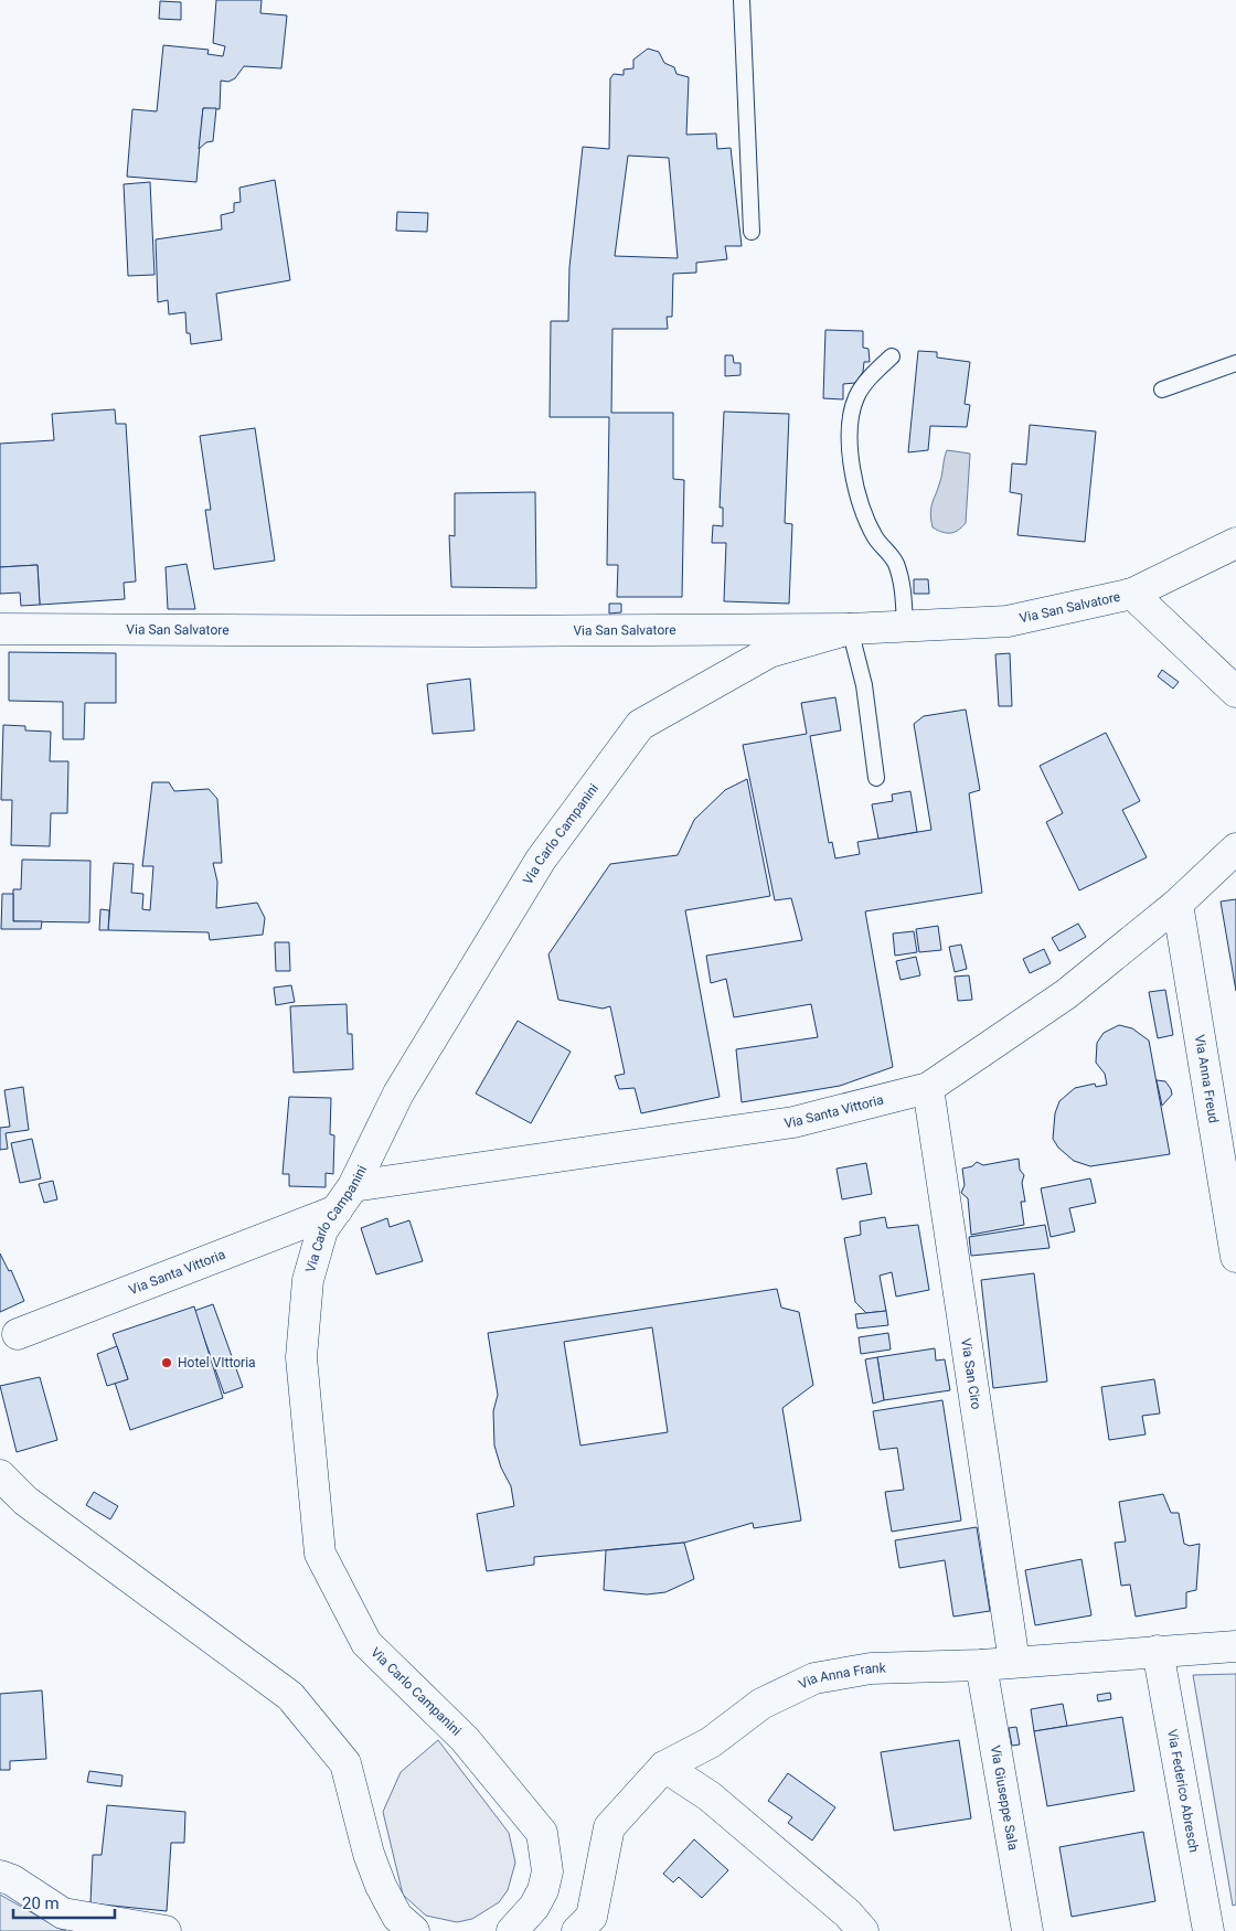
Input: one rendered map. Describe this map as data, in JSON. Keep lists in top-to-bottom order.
{
  "streets": {
    "street": [
      "Via San Salvatore",
      "Via Carlo Campanini",
      "Via Anna Freud",
      "Via Santa Vittoria",
      "Via San Ciro",
      "Via Anna Frank",
      "Via Federico Abresch",
      "Via Giuseppe Sala"
    ]
  },
  "crossings": [
    ["Via San Salvatore", "Via Carlo Campanini"],
    ["Via Carlo Campanini", "Via Santa Vittoria"],
    ["Via Anna Freud", "Via Santa Vittoria"],
    ["Via Santa Vittoria", "Via San Ciro"],
    ["Via San Ciro", "Via Anna Frank"],
    ["Via Anna Frank", "Via Federico Abresch"],
    ["Via Anna Frank", "Via Giuseppe Sala"]
  ],
  "places": ["Hotel VIttoria"],
  "scale_bar": "20 m"
}
